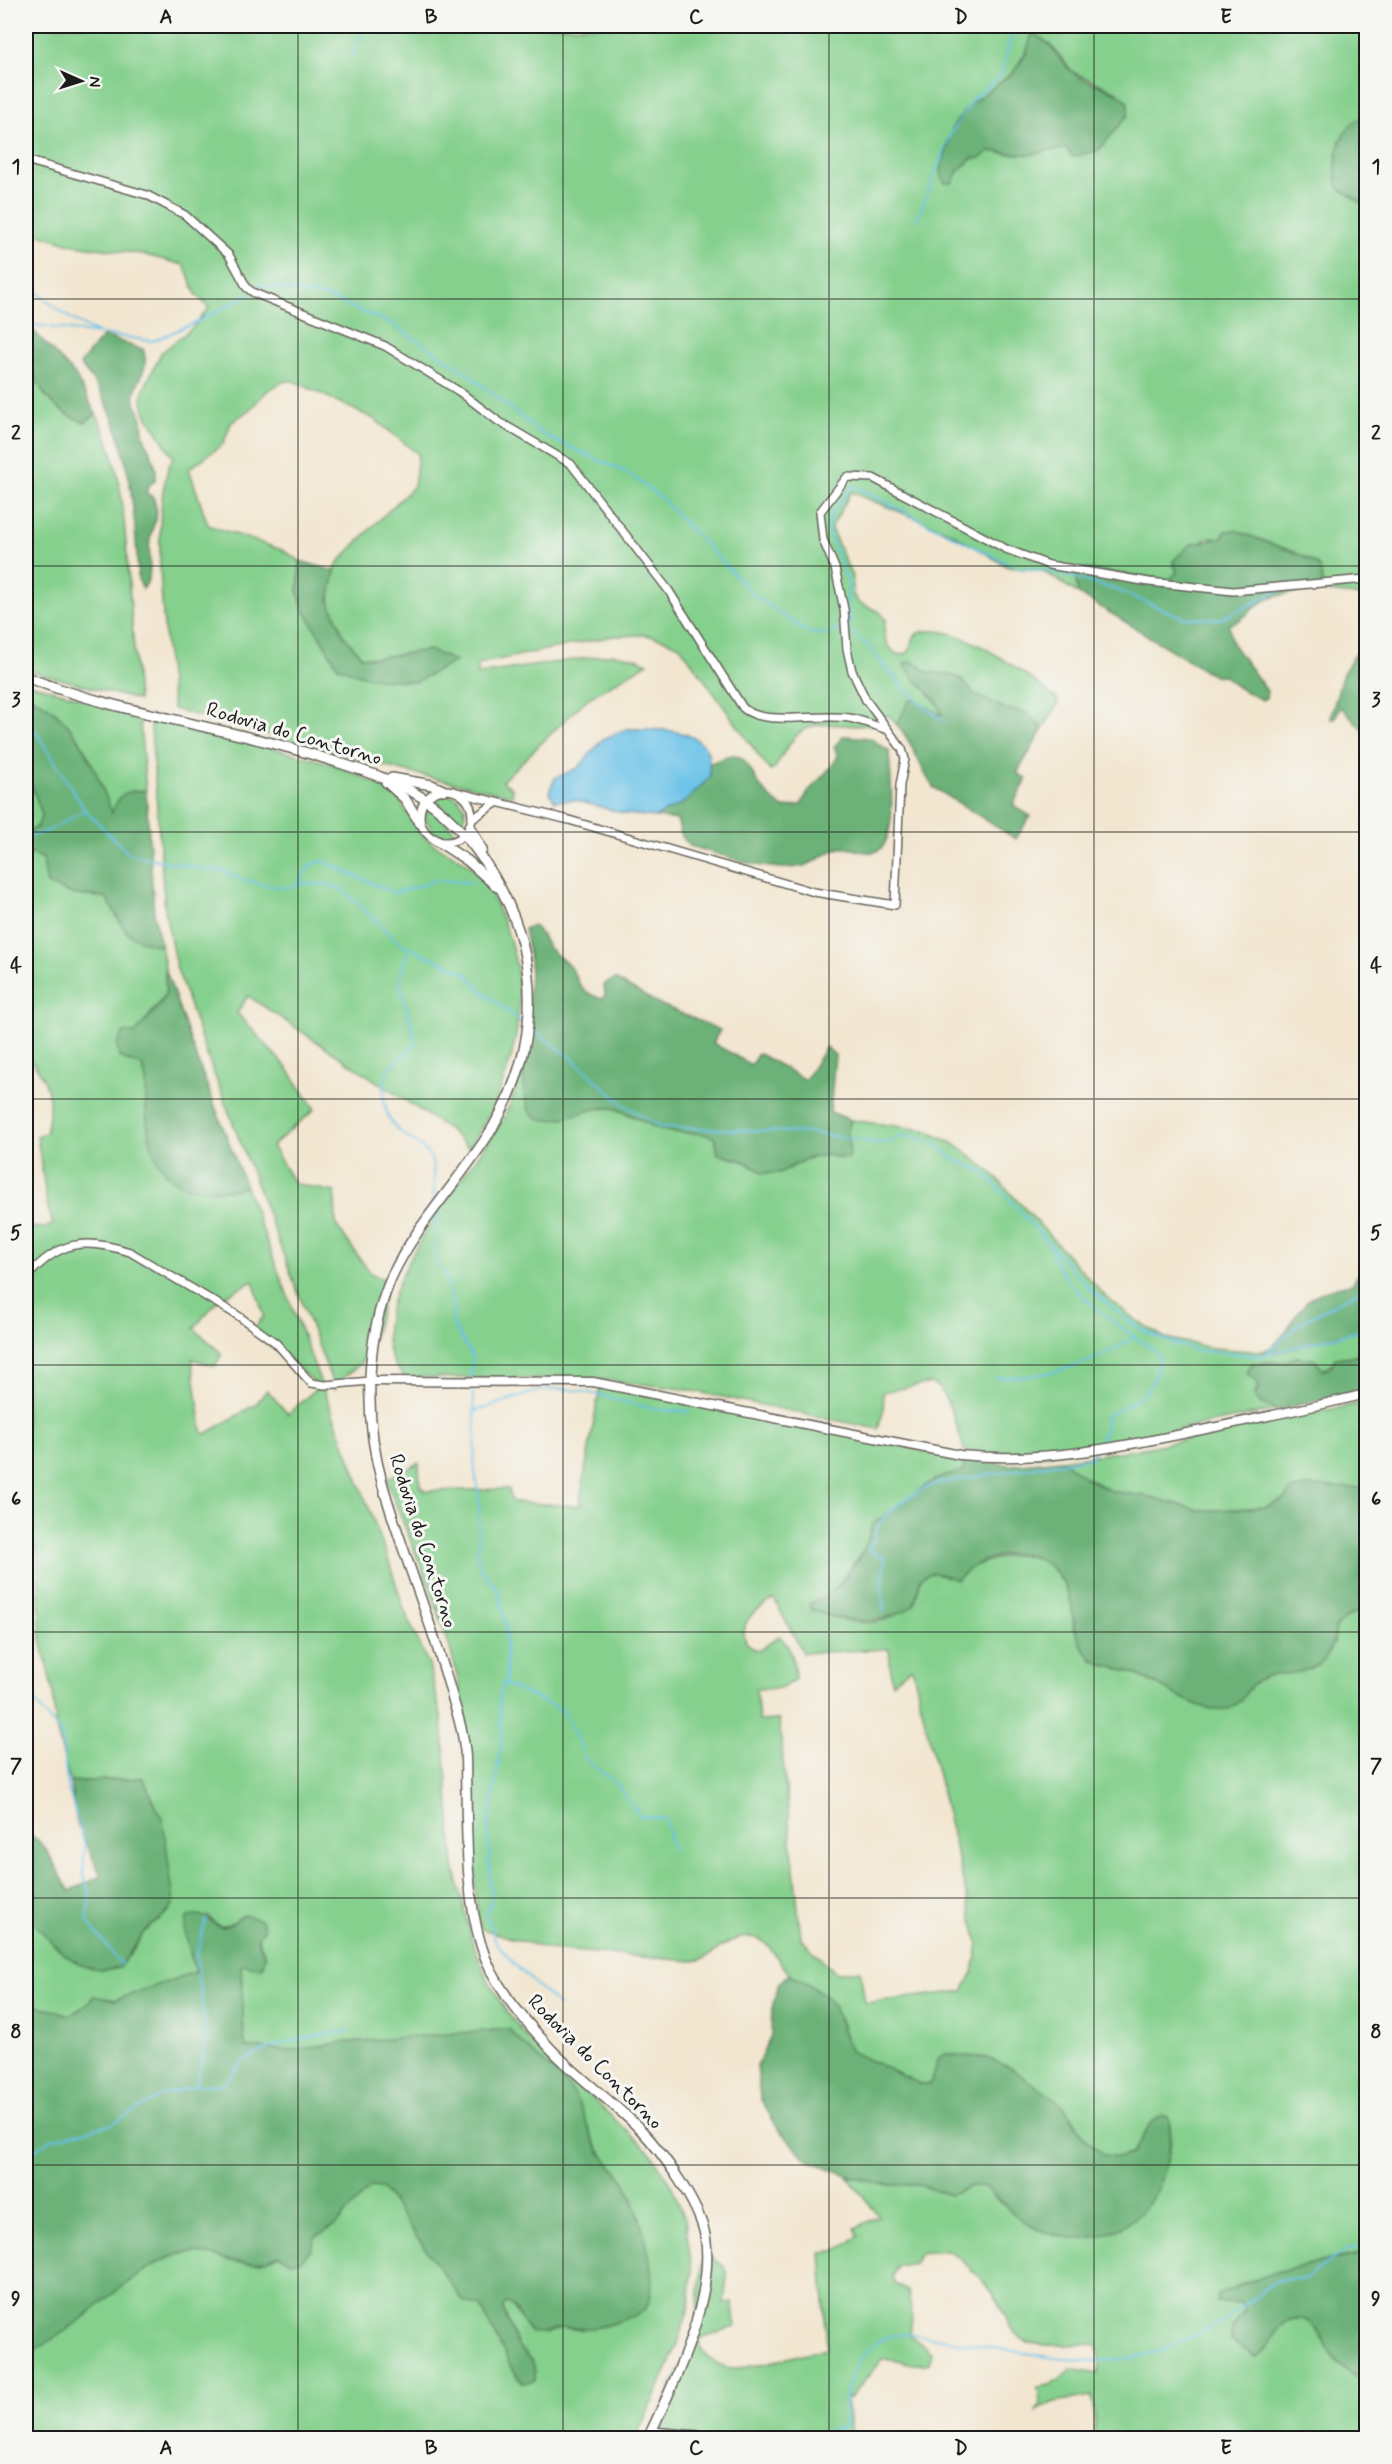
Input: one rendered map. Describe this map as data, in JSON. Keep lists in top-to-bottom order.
{
  "streets": {
    "main road": ["Rodovia do Contorno"]
  },
  "north": "right",
  "grid": {
    "columns": [
      "A",
      "B",
      "C",
      "D",
      "E"
    ],
    "rows": [
      "1",
      "2",
      "3",
      "4",
      "5",
      "6",
      "7",
      "8",
      "9"
    ]
  }
}
